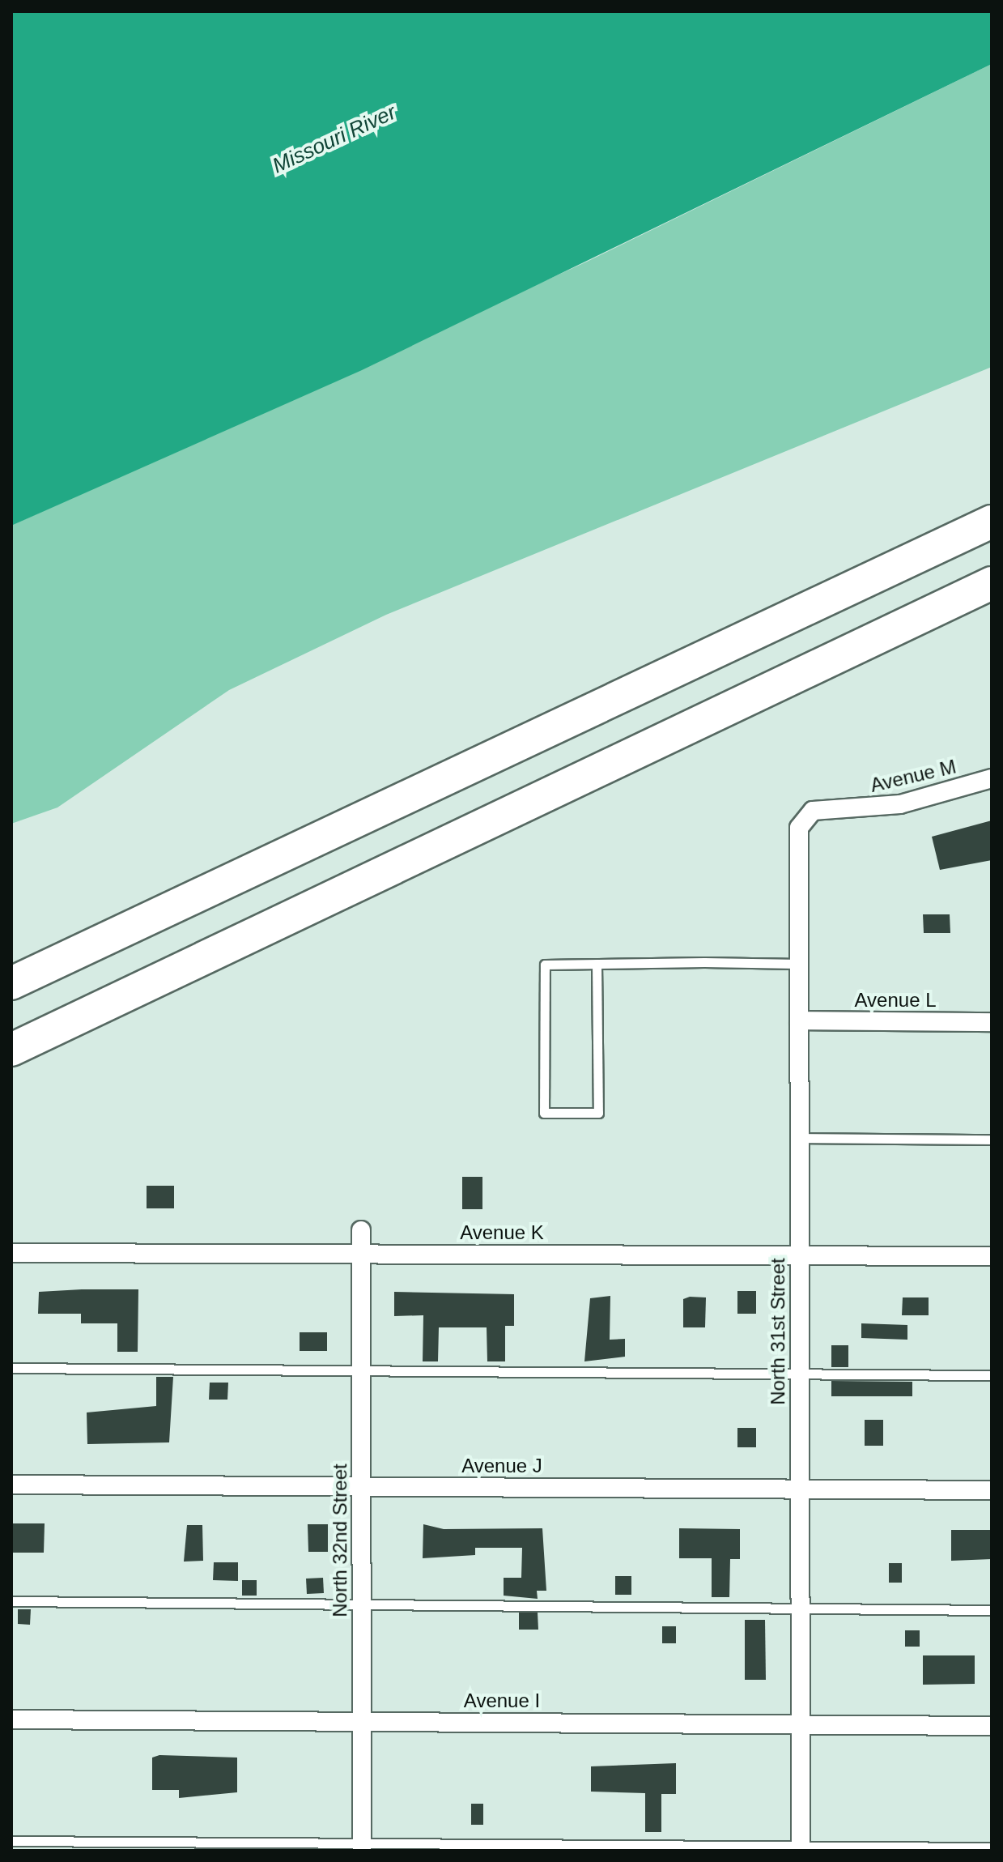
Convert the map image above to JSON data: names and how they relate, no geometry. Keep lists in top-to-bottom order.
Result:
{
  "streets": {
    "street": [
      "Avenue M",
      "Avenue L",
      "Avenue K",
      "North 31st Street",
      "Avenue J",
      "North 32nd Street",
      "Avenue I"
    ]
  },
  "crossings": [
    ["Avenue M", "North 31st Street"],
    ["Avenue L", "North 31st Street"],
    ["Avenue K", "North 31st Street"],
    ["Avenue K", "North 32nd Street"],
    ["North 31st Street", "Avenue J"],
    ["North 31st Street", "Avenue I"],
    ["Avenue J", "North 32nd Street"],
    ["North 32nd Street", "Avenue I"]
  ],
  "water": ["Missouri River"]
}
